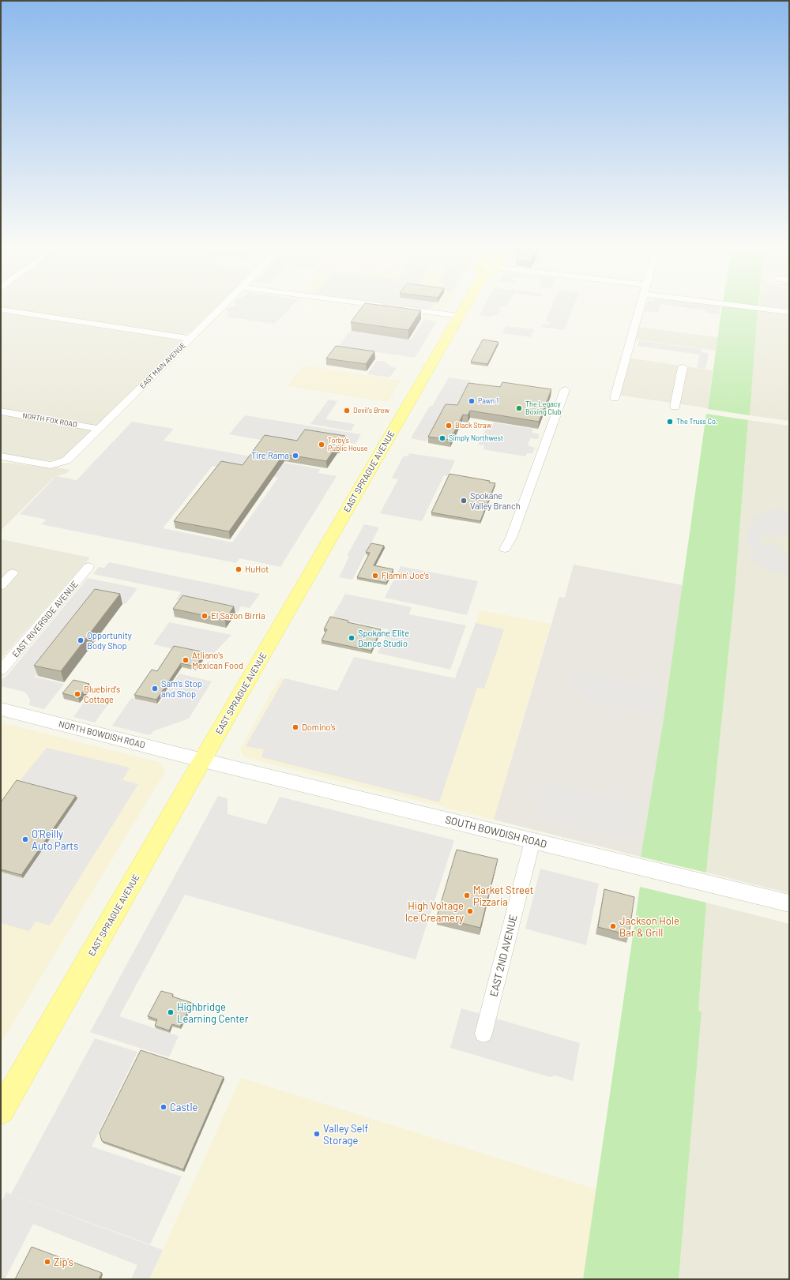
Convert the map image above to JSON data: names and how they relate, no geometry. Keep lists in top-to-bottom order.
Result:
{
  "streets": {
    "main road": ["EAST SPRAGUE AVENUE"],
    "street": [
      "EAST MAIN AVENUE",
      "NORTH FOX ROAD",
      "EAST RIVERSIDE AVENUE",
      "NORTH BOWDISH ROAD",
      "SOUTH BOWDISH ROAD",
      "EAST 2ND AVENUE"
    ]
  },
  "crossings": [
    ["EAST MAIN AVENUE", "NORTH FOX ROAD"],
    ["EAST SPRAGUE AVENUE", "NORTH BOWDISH ROAD"],
    ["EAST SPRAGUE AVENUE", "SOUTH BOWDISH ROAD"],
    ["NORTH BOWDISH ROAD", "SOUTH BOWDISH ROAD"],
    ["SOUTH BOWDISH ROAD", "EAST 2ND AVENUE"]
  ],
  "places": [
    "Pawn 1",
    "The Legacy Boxing Club",
    "Devil's Brew",
    "The Truss Co.",
    "Black Straw",
    "Simply Northwest",
    "Torby's Public House",
    "Tire Rama",
    "Spokane Valley Branch",
    "HuHot",
    "Flamin' Joe's",
    "El Sazon Birria",
    "Spokane Elite Dance Studio",
    "Opportunity Body Shop",
    "Atliano's Mexican Food",
    "Sam's Stop and Shop",
    "Bluebird's Cottage",
    "Domino's",
    "O'Reilly Auto Parts",
    "Market Street Pizzaria",
    "High Voltage Ice Creamery",
    "Jackson Hole Bar & Grill",
    "Highbridge Learning Center",
    "Castle",
    "Valley Self Storage",
    "Zip's"
  ]
}
